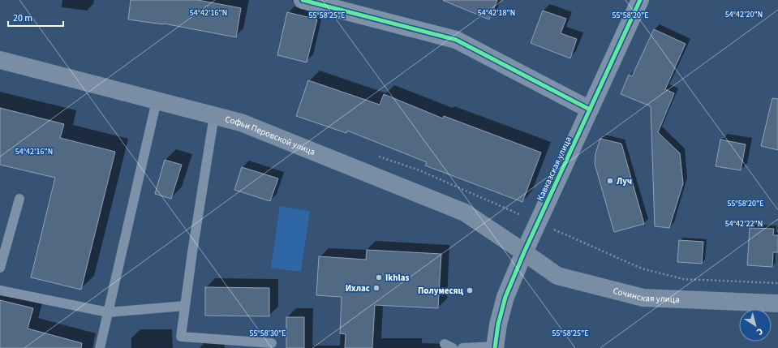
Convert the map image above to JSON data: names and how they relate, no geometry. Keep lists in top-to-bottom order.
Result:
{
  "streets": {
    "main road": ["Софьи Перовской улица", "Сочинская улица"],
    "street": ["Кавказская улица"]
  },
  "crossings": [
    ["Софьи Перовской улица", "Кавказская улица"],
    ["Софьи Перовской улица", "Сочинская улица"],
    ["Кавказская улица", "Сочинская улица"]
  ],
  "places": [
    "Луч",
    "Ikhlas",
    "Ихлас",
    "Полумесяц"
  ],
  "scale_bar": "20 m",
  "north": "bottom right",
  "coordinates": [
    "54°42'16\"N",
    "54°42'18\"N",
    "54°42'20\"N",
    "55°58'25\"E",
    "55°58'20\"E",
    "54°42'22\"N",
    "55°58'30\"E"
  ]
}
